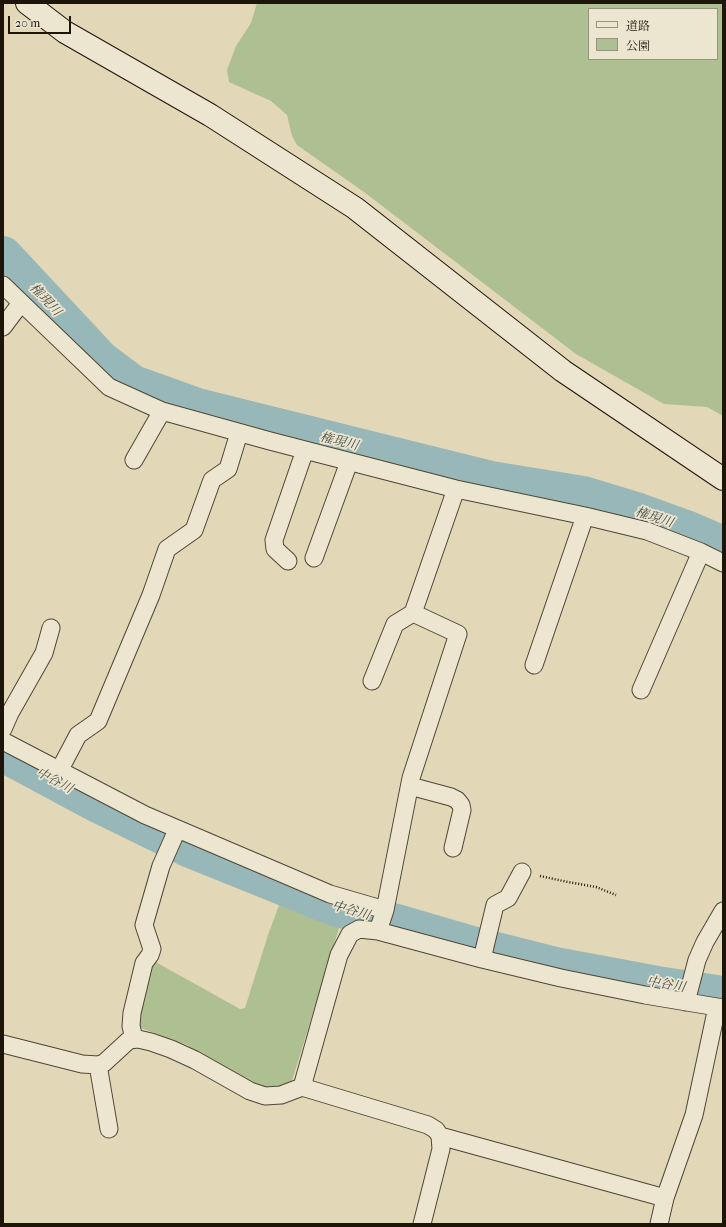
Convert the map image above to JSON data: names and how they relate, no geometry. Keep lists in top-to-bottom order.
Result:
{
  "water": ["権現川", "中谷川"],
  "legend": ["道路", "公園"],
  "scale_bar": "20 m"
}
